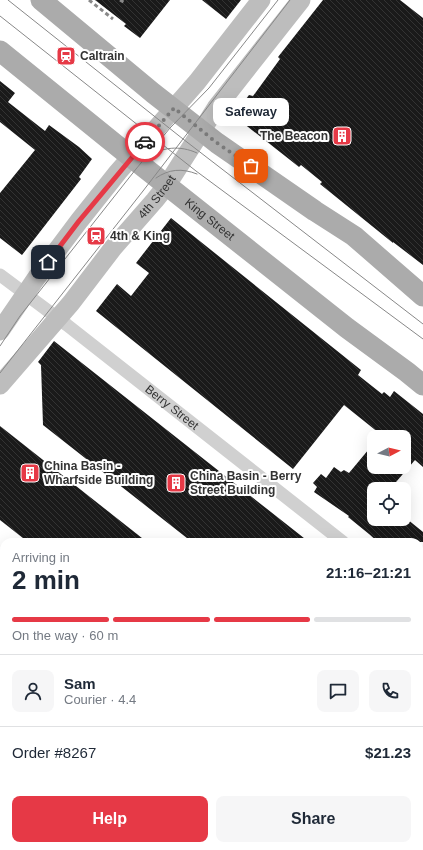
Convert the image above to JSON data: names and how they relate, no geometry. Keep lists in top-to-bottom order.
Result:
{
  "streets": {
    "main road": ["4th Street", "King Street"],
    "street": ["Berry Street"]
  },
  "crossings": [
    ["4th Street", "King Street"],
    ["4th Street", "Berry Street"]
  ],
  "places": {
    "station": ["Caltrain", "4th & King"],
    "building": ["The Beacon", "China Basin - Wharfside Building", "China Basin - Berry Street Building"],
    "other": ["Safeway"]
  },
  "north": "right",
  "page": {
    "bubble": "Safeway",
    "heading": ["2 min", "Arriving in", "21:16–21:21"],
    "panel": [
      "Sam",
      "Courier · 4.4",
      "Order #8267",
      "$21.23"
    ],
    "bar": "On the way · 60 m",
    "buttons": ["Help", "Share"]
  }
}
